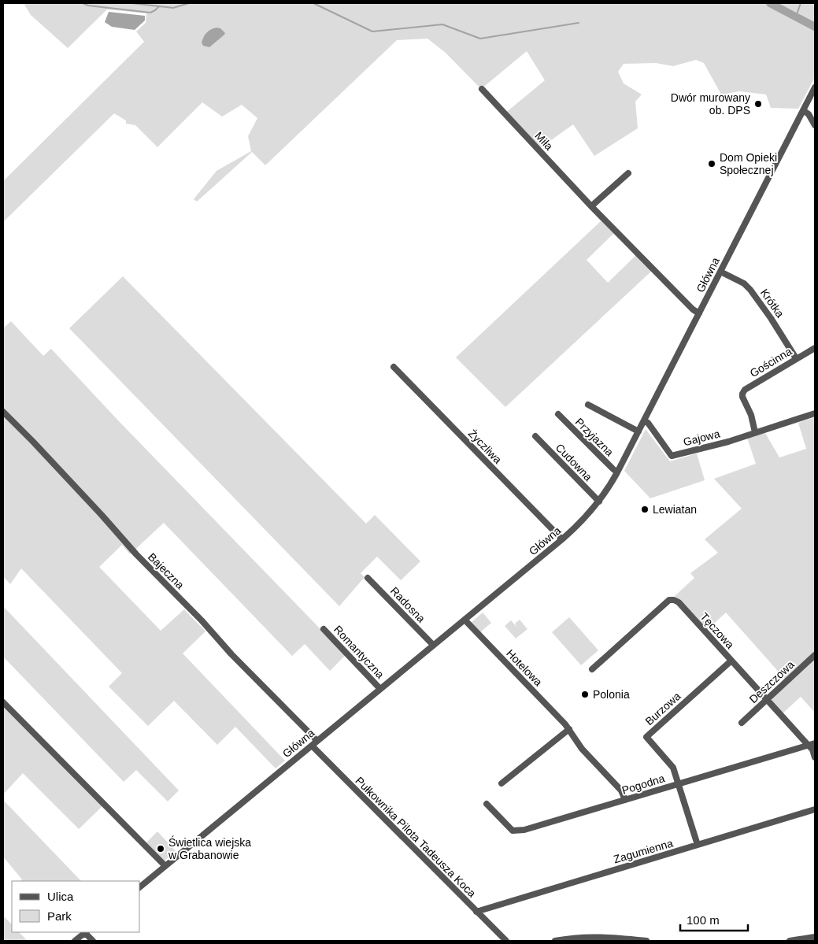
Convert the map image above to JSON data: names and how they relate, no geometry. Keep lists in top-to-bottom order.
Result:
{
  "streets": {
    "street": [
      "Miła",
      "Główna",
      "Krótka",
      "Gościnna",
      "Przyjazna",
      "Gajowa",
      "Życzliwa",
      "Cudowna",
      "Bajeczna",
      "Radosna",
      "Tęczowa",
      "Romantyczna",
      "Hotelowa",
      "Deszczowa",
      "Burzowa",
      "Pogodna",
      "Pułkownika Pilota Tadeusza Koca",
      "Zagumienna"
    ]
  },
  "crossings": [
    ["Miła", "Główna"],
    ["Główna", "Krótka"],
    ["Główna", "Przyjazna"],
    ["Główna", "Gajowa"],
    ["Główna", "Życzliwa"],
    ["Główna", "Cudowna"],
    ["Główna", "Bajeczna"],
    ["Główna", "Radosna"],
    ["Główna", "Romantyczna"],
    ["Główna", "Hotelowa"],
    ["Główna", "Pułkownika Pilota Tadeusza Koca"],
    ["Krótka", "Gościnna"],
    ["Gościnna", "Gajowa"],
    ["Tęczowa", "Deszczowa"],
    ["Tęczowa", "Burzowa"],
    ["Tęczowa", "Pogodna"],
    ["Hotelowa", "Pogodna"],
    ["Burzowa", "Pogodna"],
    ["Burzowa", "Zagumienna"],
    ["Pułkownika Pilota Tadeusza Koca", "Zagumienna"]
  ],
  "places": [
    "Dwór murowany ob. DPS",
    "Dom Opieki Społecznej",
    "Lewiatan",
    "Polonia",
    "Świetlica wiejska w Grabanowie"
  ],
  "legend": ["Ulica", "Park"],
  "scale_bar": "100 m"
}
